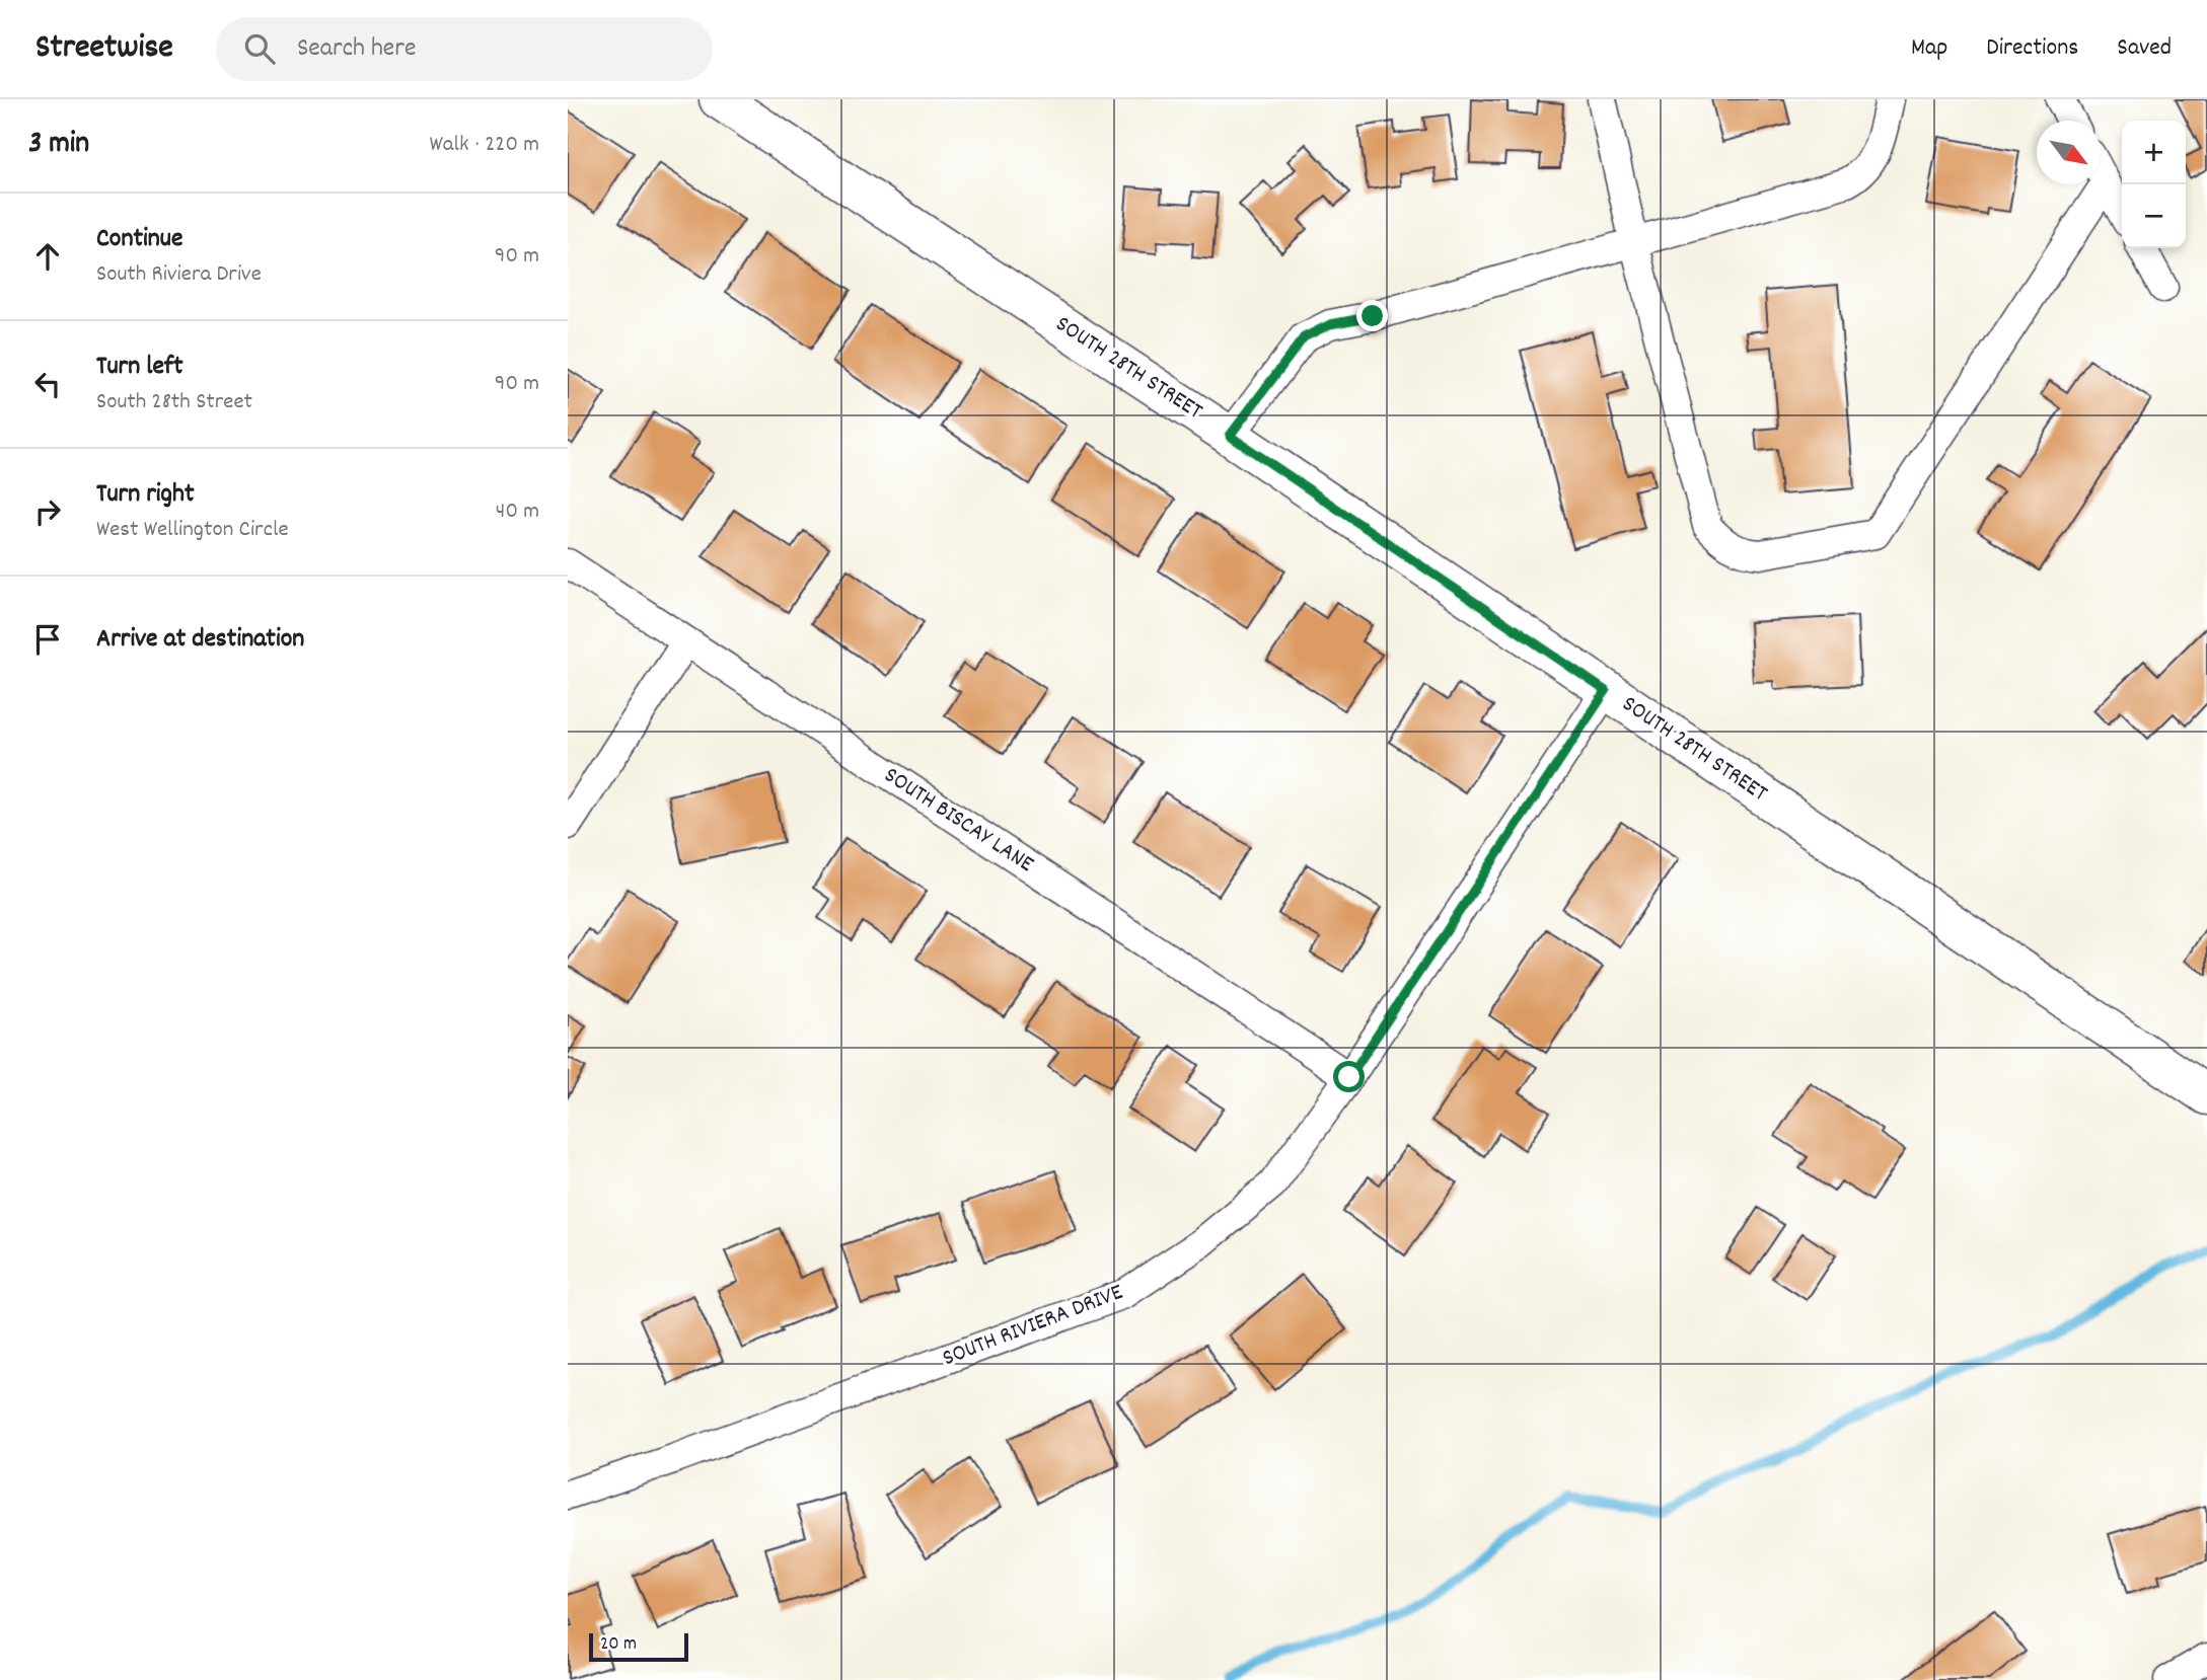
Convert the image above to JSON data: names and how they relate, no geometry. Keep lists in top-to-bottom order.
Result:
{
  "streets": {
    "street": ["SOUTH 28TH STREET", "SOUTH BISCAY LANE", "SOUTH RIVIERA DRIVE"]
  },
  "crossings": [
    ["SOUTH 28TH STREET", "SOUTH RIVIERA DRIVE"],
    ["SOUTH BISCAY LANE", "SOUTH RIVIERA DRIVE"]
  ],
  "scale_bar": "20 m",
  "north": "bottom right",
  "page": {
    "header": "Streetwise",
    "search": "Search here",
    "nav": ["Map", "Directions", "Saved"],
    "heading": ["3 min", "Walk · 220 m"],
    "map_buttons": ["+", "−"],
    "list": [
      ["Continue", "South Riviera Drive", "90 m"],
      ["Turn left", "South 28th Street", "90 m"],
      ["Turn right", "West Wellington Circle", "40 m"],
      "Arrive at destination"
    ],
    "scale": "20 m"
  }
}
